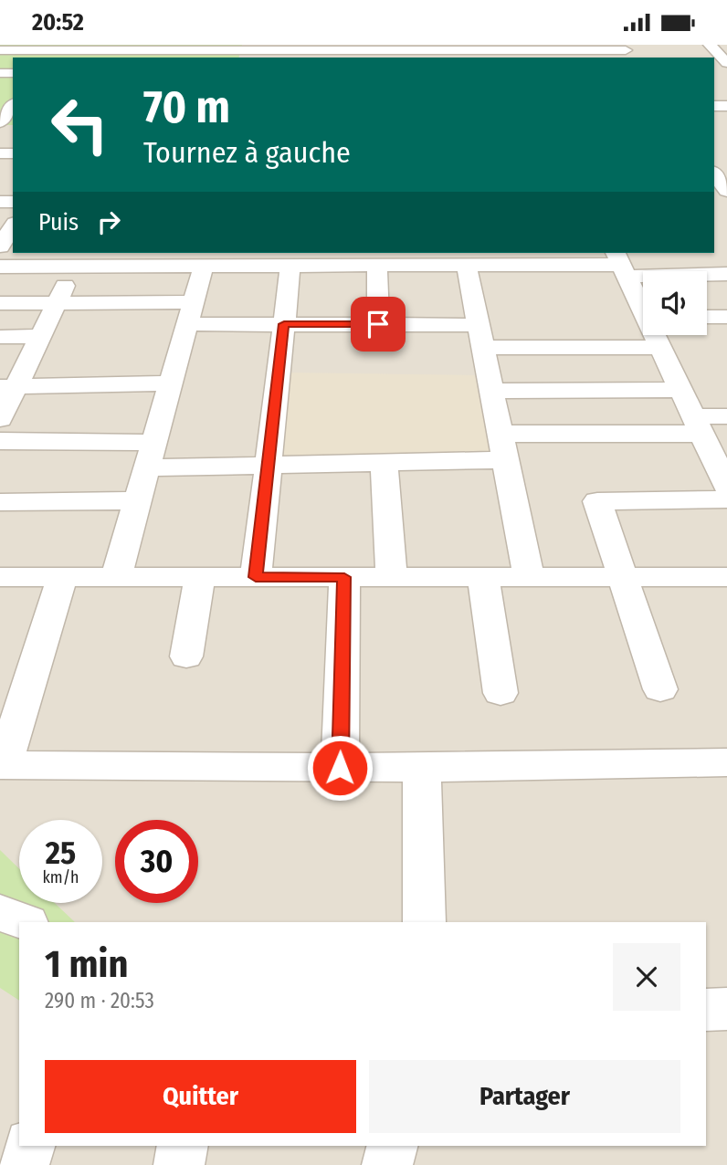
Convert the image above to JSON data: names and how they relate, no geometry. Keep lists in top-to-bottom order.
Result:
{
  "page": {
    "status": "20:52",
    "turn": ["70 m", "Tournez à gauche"],
    "then": "Puis",
    "speed": "25 km/h",
    "limit": "30",
    "heading": ["1 min", "290 m · 20:53"],
    "buttons": ["Quitter", "Partager"]
  }
}
